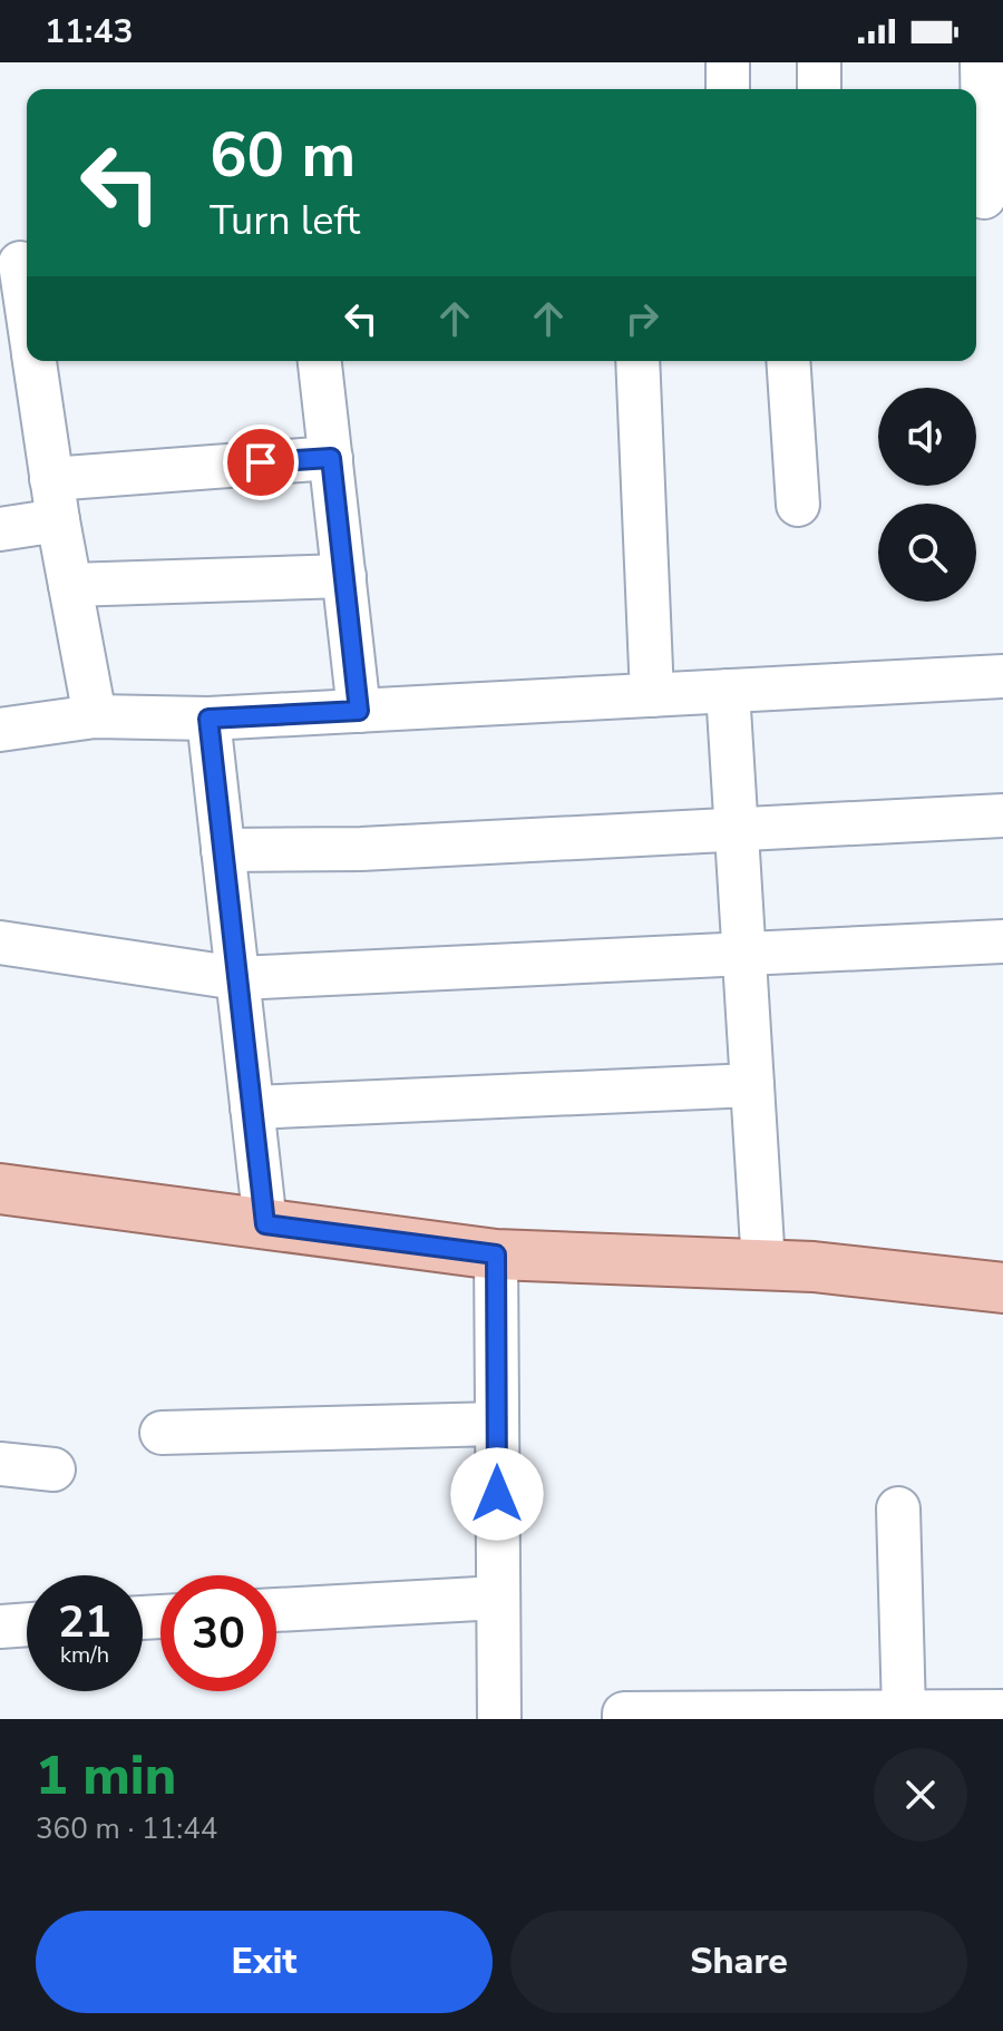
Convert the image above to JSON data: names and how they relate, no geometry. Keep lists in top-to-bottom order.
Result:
{
  "page": {
    "status": "11:43",
    "turn": ["60 m", "Turn left"],
    "speed": "21 km/h",
    "limit": "30",
    "heading": ["1 min", "360 m · 11:44"],
    "buttons": ["Exit", "Share"]
  }
}
